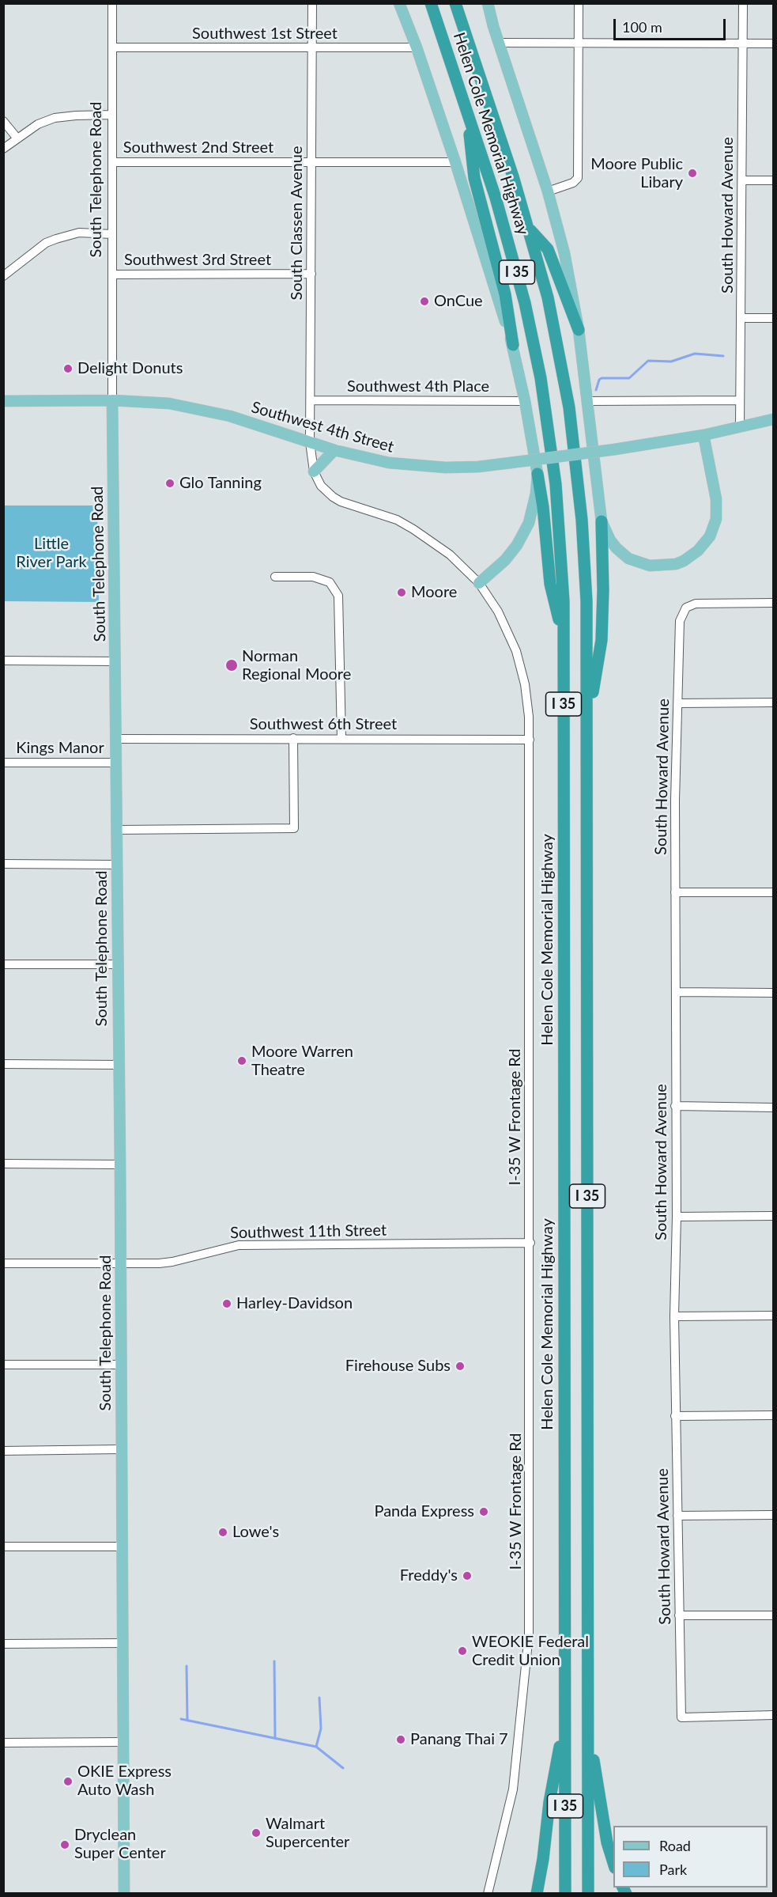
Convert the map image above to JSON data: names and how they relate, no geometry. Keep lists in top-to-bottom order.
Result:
{
  "streets": {
    "highway": ["Helen Cole Memorial Highway", "I 35"],
    "main road": ["South Telephone Road", "Southwest 4th Street"],
    "street": [
      "Southwest 1st Street",
      "Southwest 2nd Street",
      "South Howard Avenue",
      "South Classen Avenue",
      "Southwest 3rd Street",
      "Southwest 4th Place",
      "Southwest 6th Street",
      "Kings Manor",
      "I-35 W Frontage Rd",
      "Southwest 11th Street"
    ]
  },
  "crossings": [
    ["Southwest 1st Street", "South Telephone Road"],
    ["Southwest 1st Street", "South Classen Avenue"],
    ["Southwest 2nd Street", "South Telephone Road"],
    ["Southwest 2nd Street", "South Classen Avenue"],
    ["South Telephone Road", "Southwest 3rd Street"],
    ["South Telephone Road", "Southwest 4th Street"],
    ["South Telephone Road", "Southwest 6th Street"],
    ["South Telephone Road", "Kings Manor"],
    ["South Telephone Road", "Southwest 11th Street"],
    ["South Howard Avenue", "Southwest 4th Street"],
    ["South Classen Avenue", "Southwest 3rd Street"],
    ["South Classen Avenue", "Southwest 4th Place"],
    ["South Classen Avenue", "Southwest 4th Street"],
    ["South Classen Avenue", "I-35 W Frontage Rd"],
    ["Southwest 4th Street", "I-35 W Frontage Rd"],
    ["Southwest 6th Street", "I-35 W Frontage Rd"],
    ["I-35 W Frontage Rd", "Southwest 11th Street"]
  ],
  "parks": ["Little River Park"],
  "places": [
    "Moore Public Libary",
    "OnCue",
    "Delight Donuts",
    "Glo Tanning",
    "Moore",
    "Norman Regional Moore",
    "Moore Warren Theatre",
    "Harley-Davidson",
    "Firehouse Subs",
    "Panda Express",
    "Lowe's",
    "Freddy's",
    "WEOKIE Federal Credit Union",
    "Panang Thai 7",
    "OKIE Express Auto Wash",
    "Walmart Supercenter",
    "Dryclean Super Center"
  ],
  "legend": ["Road", "Park"],
  "scale_bar": "100 m"
}
